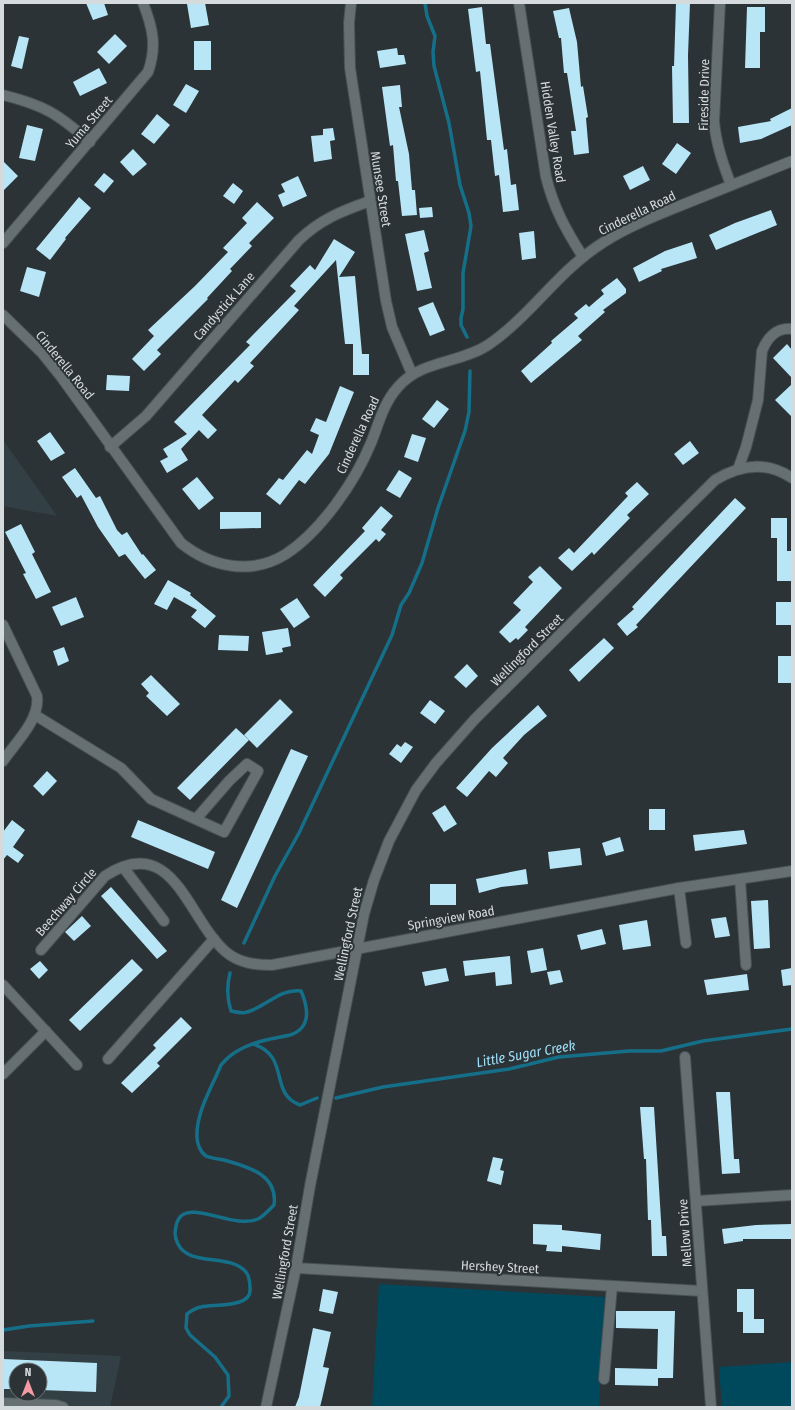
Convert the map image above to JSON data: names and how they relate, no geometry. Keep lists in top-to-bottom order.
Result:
{
  "streets": {
    "street": [
      "Fireside Drive",
      "Yuma Street",
      "Hidden Valley Road",
      "Munsee Street",
      "Cinderella Road",
      "Candystick Lane",
      "Wellingford Street",
      "Beechway Circle",
      "Springview Road",
      "Mellow Drive",
      "Hershey Street"
    ]
  },
  "crossings": [
    ["Fireside Drive", "Cinderella Road"],
    ["Hidden Valley Road", "Cinderella Road"],
    ["Munsee Street", "Cinderella Road"],
    ["Munsee Street", "Candystick Lane"],
    ["Cinderella Road", "Candystick Lane"],
    ["Wellingford Street", "Springview Road"],
    ["Wellingford Street", "Hershey Street"],
    ["Beechway Circle", "Springview Road"],
    ["Mellow Drive", "Hershey Street"]
  ],
  "water": ["Little Sugar Creek"],
  "north": "top"
}
